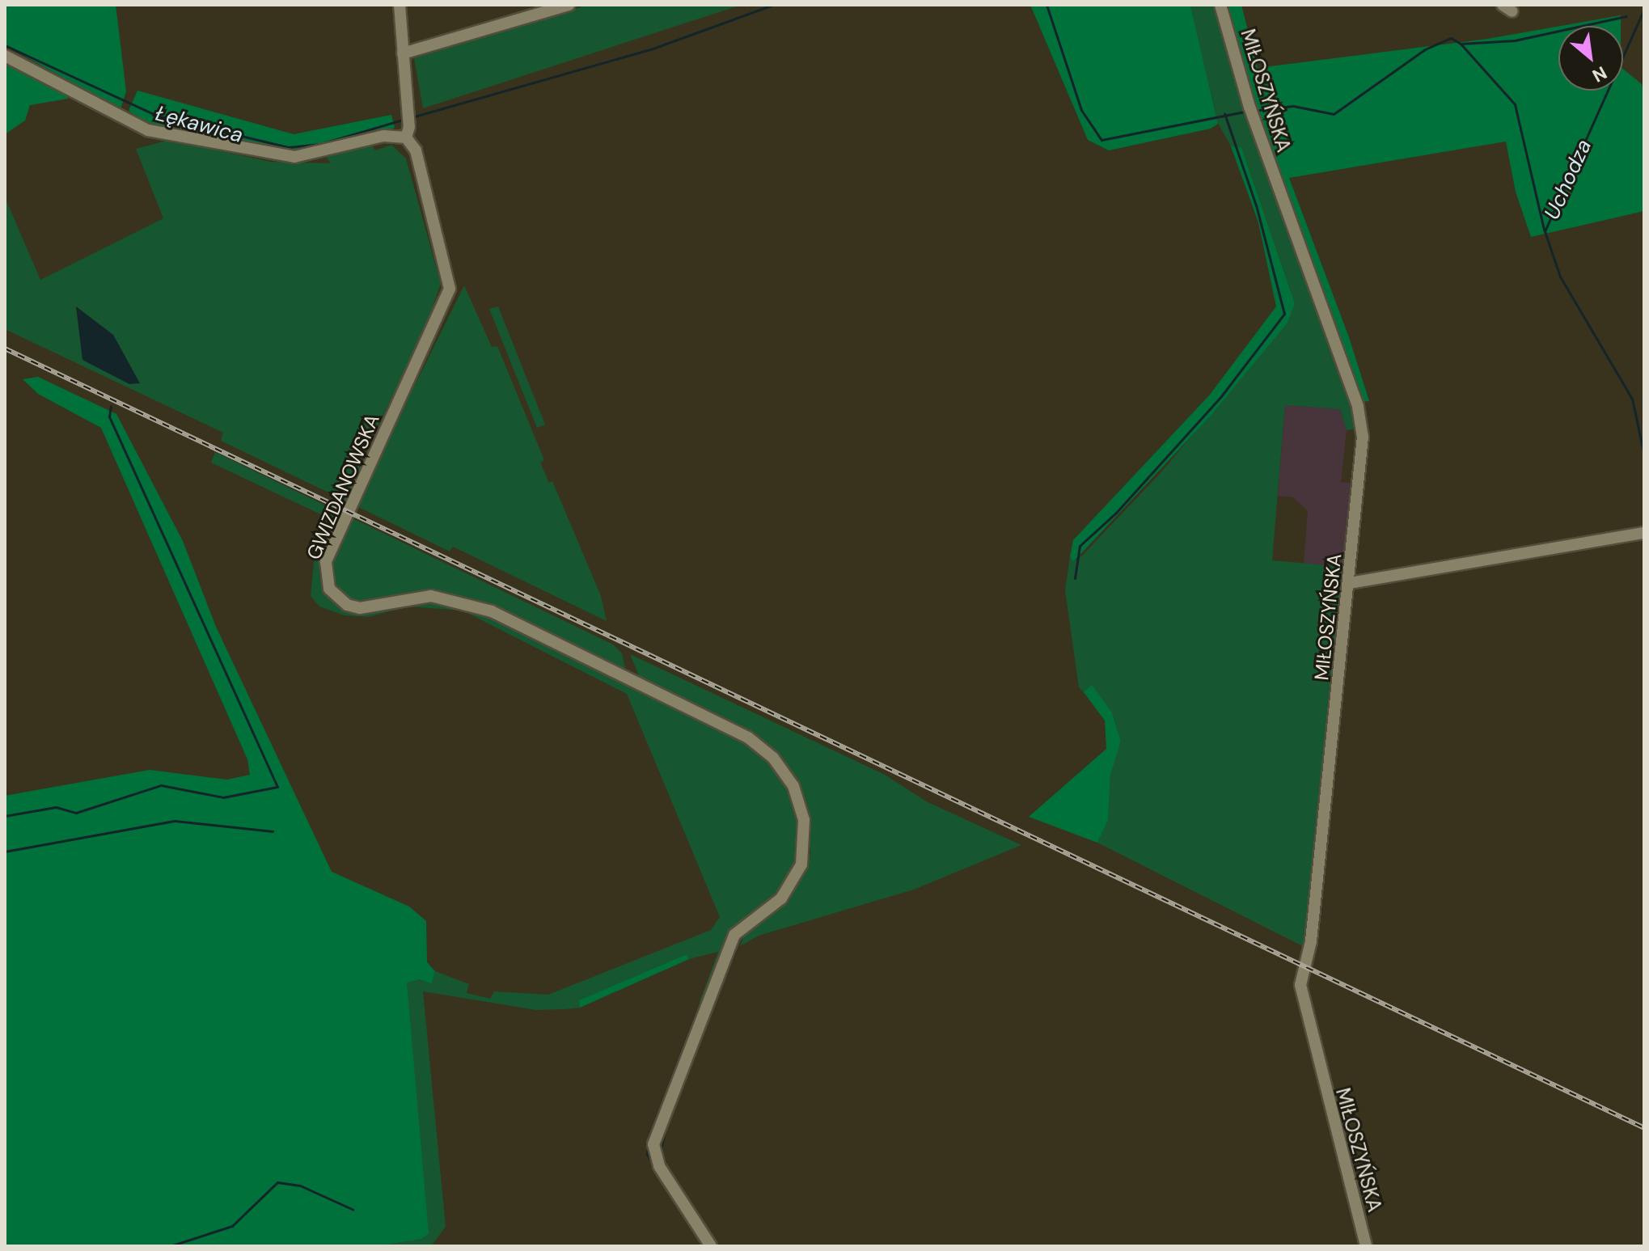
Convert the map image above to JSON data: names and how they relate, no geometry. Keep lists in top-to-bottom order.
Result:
{
  "streets": {
    "street": ["MIŁOSZYŃSKA", "GWIZDANOWSKA"]
  },
  "water": ["Łękawica", "Uchodza"],
  "north": "bottom right"
}
